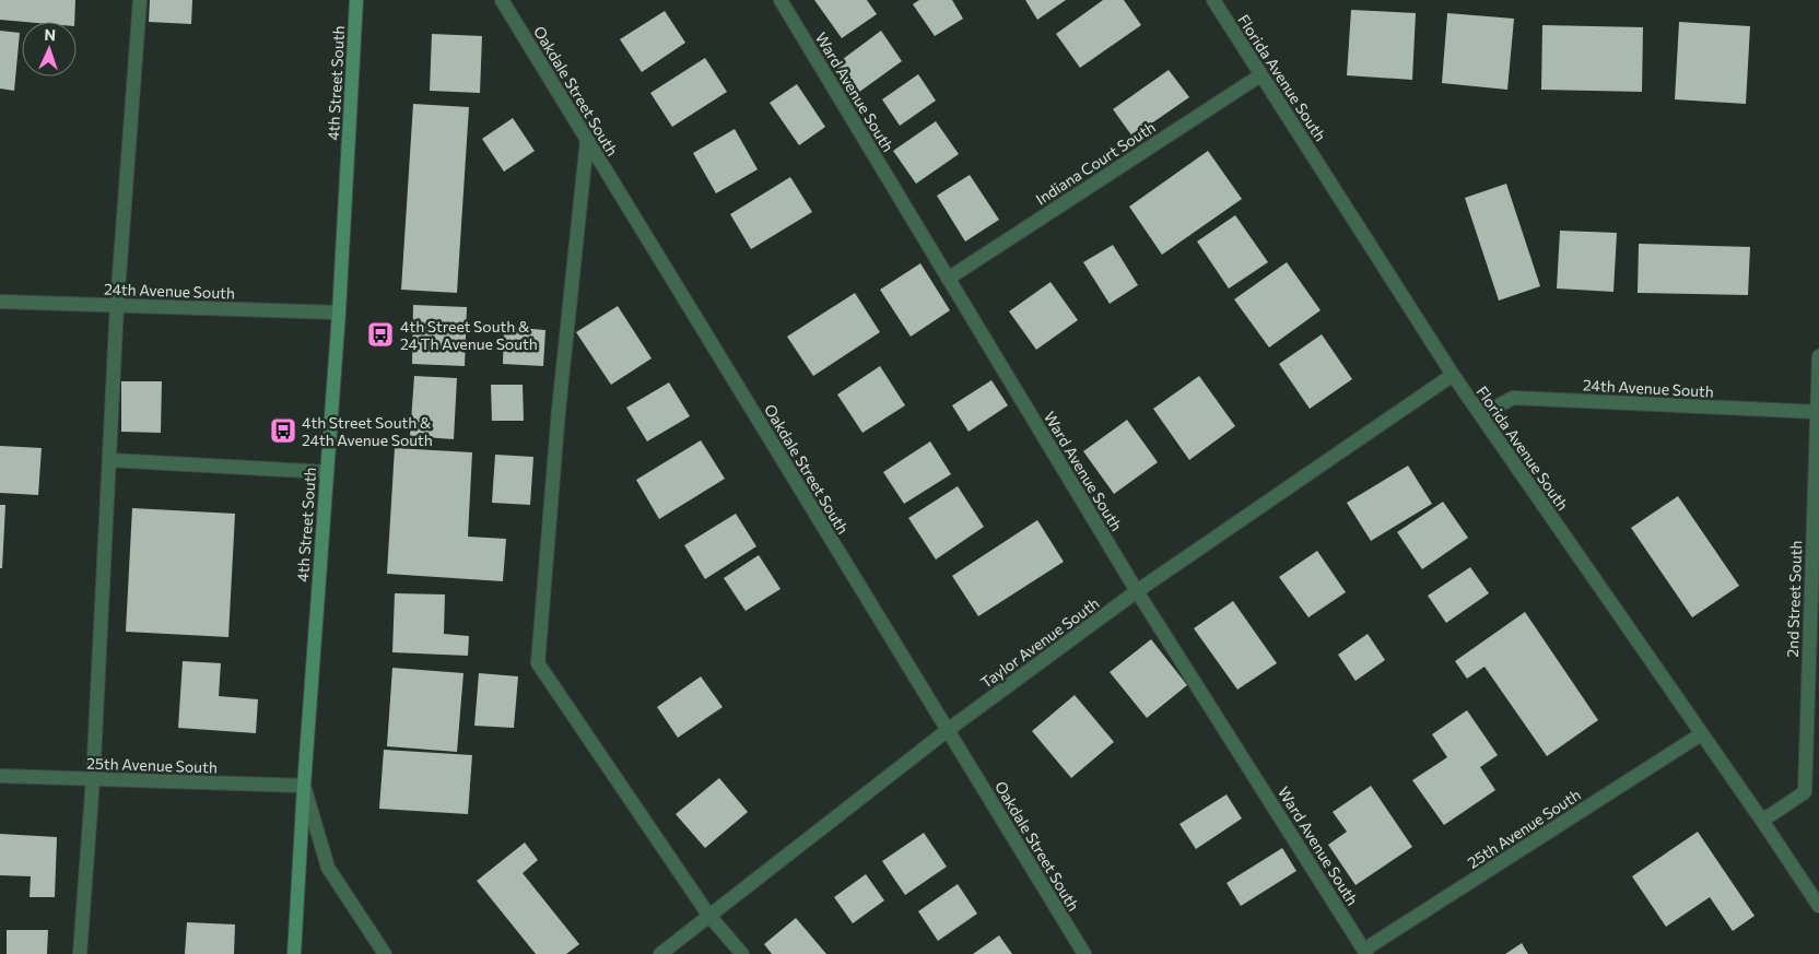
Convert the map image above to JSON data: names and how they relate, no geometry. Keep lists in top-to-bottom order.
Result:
{
  "streets": {
    "street": [
      "Florida Avenue South",
      "4th Street South",
      "Oakdale Street South",
      "Ward Avenue South",
      "Indiana Court South",
      "24th Avenue South",
      "2nd Street South",
      "Taylor Avenue South",
      "25th Avenue South"
    ]
  },
  "crossings": [
    ["Florida Avenue South", "Indiana Court South"],
    ["Florida Avenue South", "24th Avenue South"],
    ["Florida Avenue South", "2nd Street South"],
    ["Florida Avenue South", "Taylor Avenue South"],
    ["Florida Avenue South", "25th Avenue South"],
    ["4th Street South", "24th Avenue South"],
    ["4th Street South", "25th Avenue South"],
    ["Oakdale Street South", "Taylor Avenue South"],
    ["Ward Avenue South", "Indiana Court South"],
    ["Ward Avenue South", "Taylor Avenue South"],
    ["Ward Avenue South", "25th Avenue South"],
    ["24th Avenue South", "2nd Street South"]
  ],
  "places": {
    "bus stop": ["4th Street South & 24 Th Avenue South", "4th Street South & 24th Avenue South"]
  },
  "north": "top"
}
